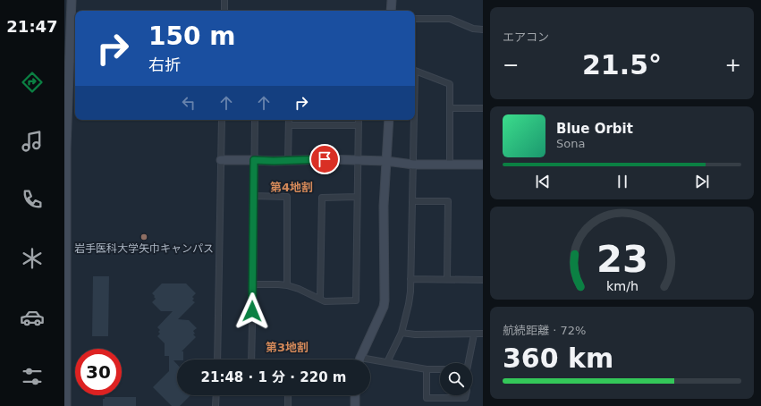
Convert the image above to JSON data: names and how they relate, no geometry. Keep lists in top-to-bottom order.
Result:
{
  "districts": ["第4地割", "第3地割"],
  "places": ["岩手医科大学矢巾キャンパス"],
  "page": {
    "tabs": "21:47",
    "tile": [
      "エアコン",
      ["航続距離 · 72%", "360 km"]
    ],
    "turn": ["150 m", "右折"],
    "heat": ["−", "21.5°", "+"],
    "song": ["Blue Orbit", "Sona"],
    "limit": "30",
    "trip": "21:48 · 1 分 · 220 m",
    "gauge": ["23", "km/h"]
  }
}
